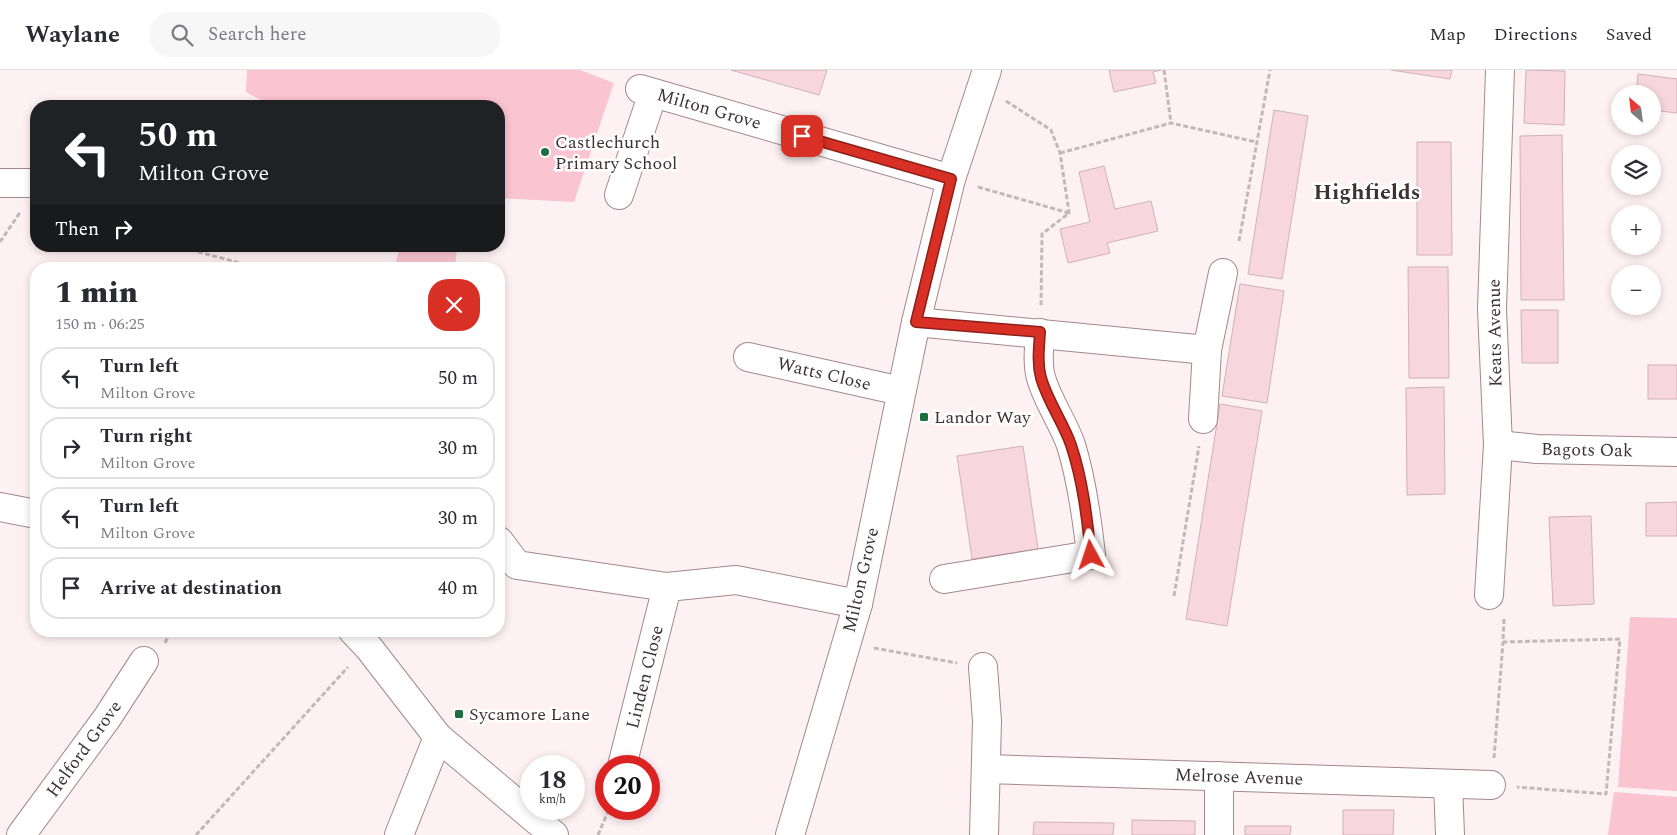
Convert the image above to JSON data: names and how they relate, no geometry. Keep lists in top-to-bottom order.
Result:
{
  "streets": {
    "street": [
      "Milton Grove",
      "Keats Avenue",
      "Watts Close",
      "Bagots Oak",
      "Linden Close",
      "Helford Grove",
      "Melrose Avenue"
    ]
  },
  "crossings": [
    ["Milton Grove", "Watts Close"],
    ["Keats Avenue", "Bagots Oak"]
  ],
  "districts": ["Highfields"],
  "places": {
    "other": ["Castlechurch Primary School"],
    "transit": ["Landor Way", "Sycamore Lane"]
  },
  "north": "top left",
  "page": {
    "header": "Waylane",
    "search": "Search here",
    "nav": ["Map", "Directions", "Saved"],
    "map_buttons": ["+", "−"],
    "turn": ["50 m", "Milton Grove"],
    "then": "Then",
    "heading": ["1 min", "150 m · 06:25"],
    "list": [
      {
        "name": "Turn left",
        "note": "Milton Grove",
        "value": "50 m"
      },
      {
        "name": "Turn right",
        "note": "Milton Grove",
        "value": "30 m"
      },
      {
        "name": "Turn left",
        "note": "Milton Grove",
        "value": "30 m"
      },
      {
        "name": "Arrive at destination",
        "value": "40 m"
      }
    ],
    "speed": "18 km/h",
    "limit": "20"
  }
}
